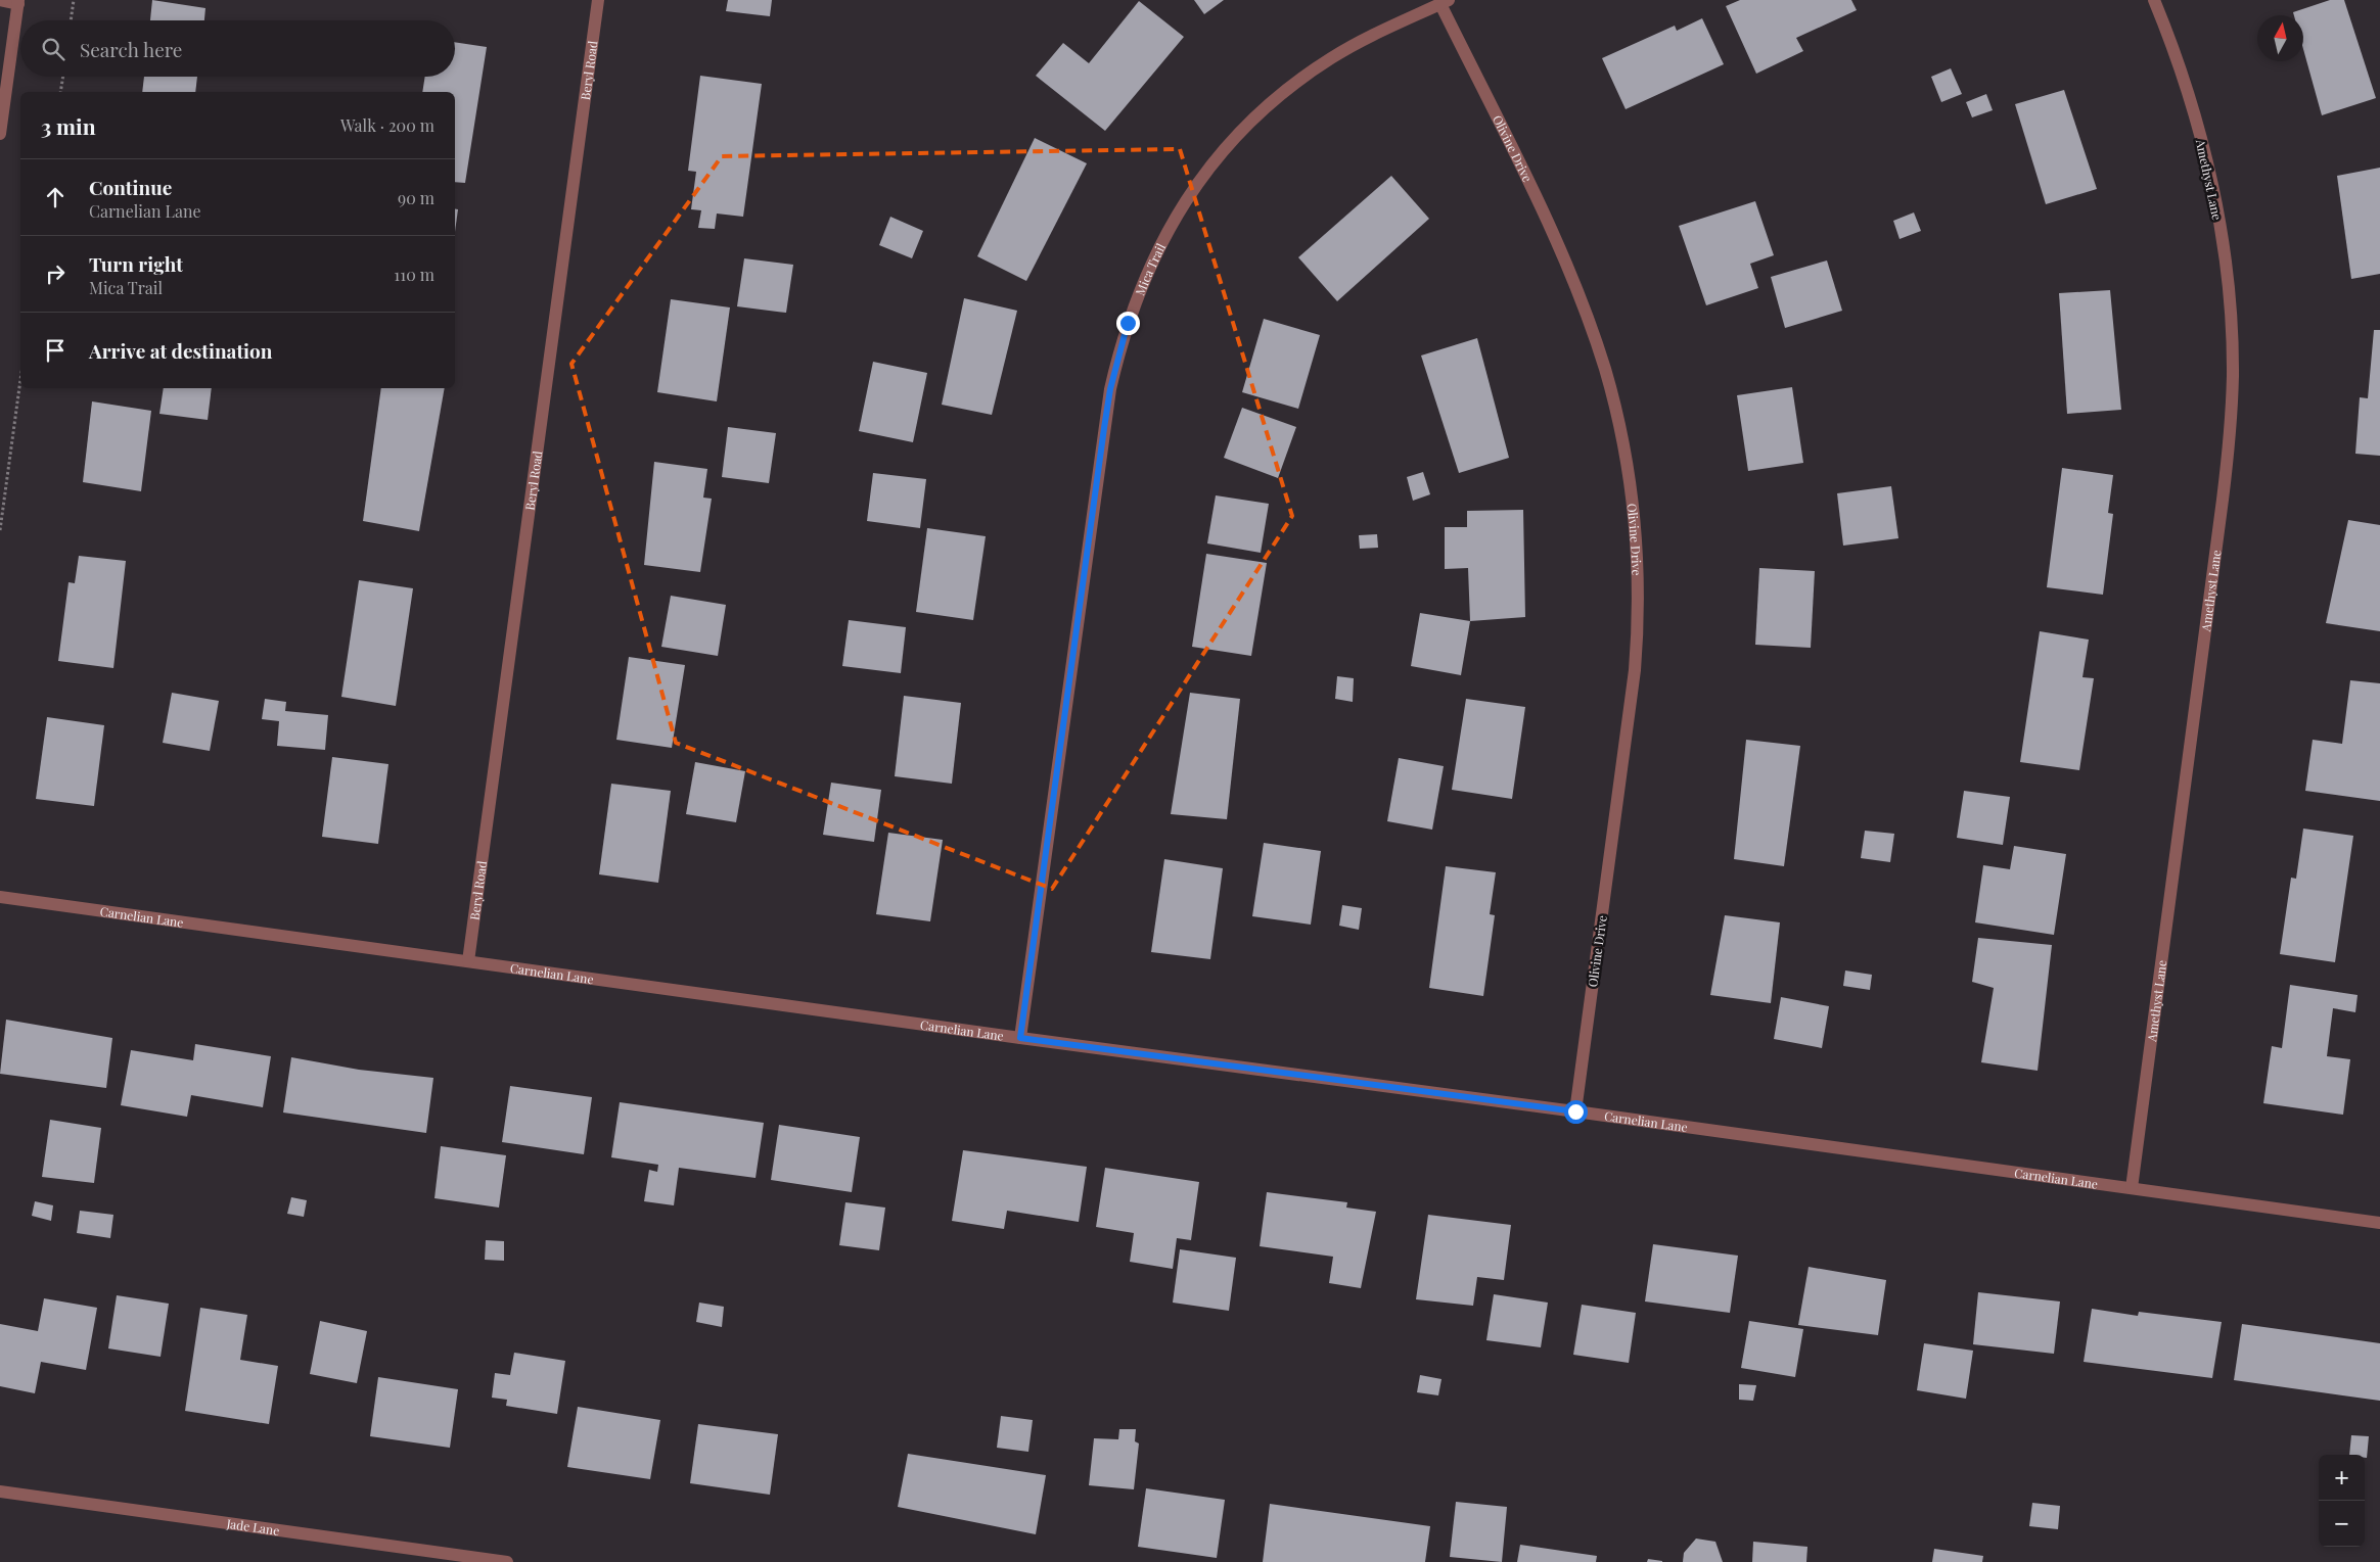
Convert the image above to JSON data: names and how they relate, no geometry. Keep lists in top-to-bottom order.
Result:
{
  "streets": {
    "street": [
      "Beryl Road",
      "Olivine Drive",
      "Amethyst Lane",
      "Mica Trail",
      "Carnelian Lane",
      "Jade Lane"
    ]
  },
  "crossings": [
    ["Beryl Road", "Carnelian Lane"],
    ["Olivine Drive", "Mica Trail"],
    ["Olivine Drive", "Carnelian Lane"],
    ["Amethyst Lane", "Carnelian Lane"],
    ["Mica Trail", "Carnelian Lane"]
  ],
  "north": "top",
  "page": {
    "search": "Search here",
    "heading": ["3 min", "Walk · 200 m"],
    "list": [
      ["Continue", "Carnelian Lane", "90 m"],
      ["Turn right", "Mica Trail", "110 m"],
      "Arrive at destination"
    ],
    "map_buttons": ["+", "−"]
  }
}
